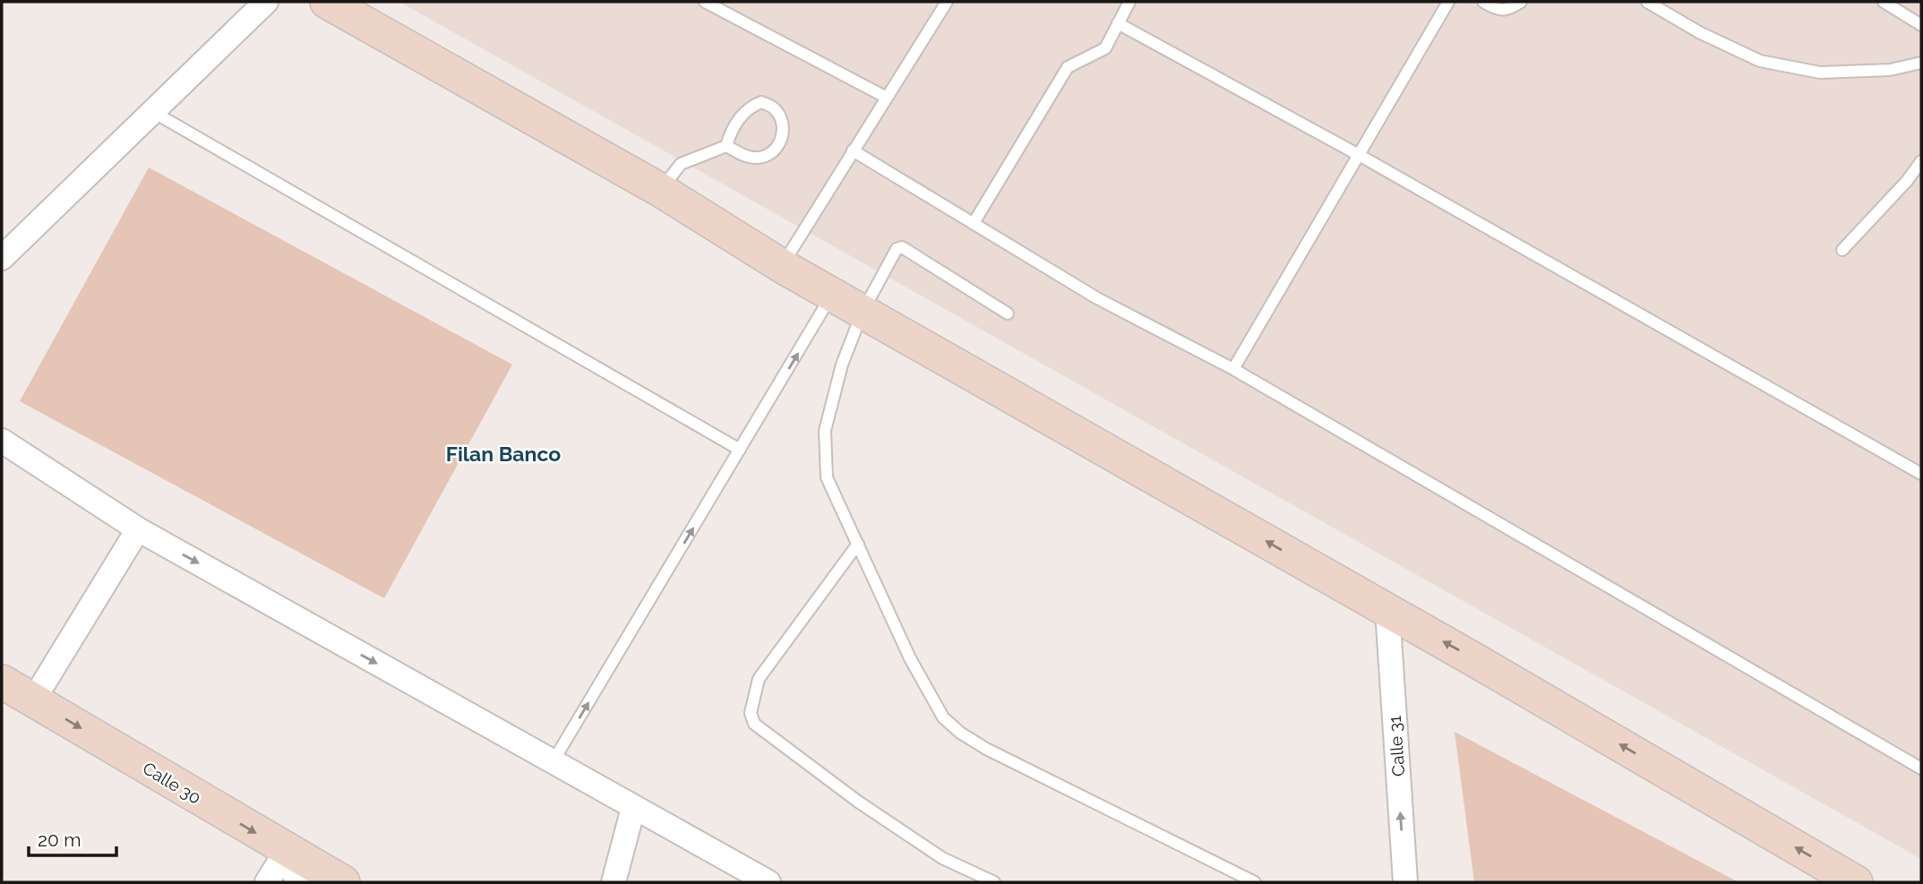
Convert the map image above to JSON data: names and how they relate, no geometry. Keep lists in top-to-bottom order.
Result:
{
  "streets": {
    "main road": ["Calle 30"],
    "street": ["Calle 31"]
  },
  "one_way": ["Calle 31", "Calle 30"],
  "districts": ["Filan Banco"],
  "scale_bar": "20 m"
}
